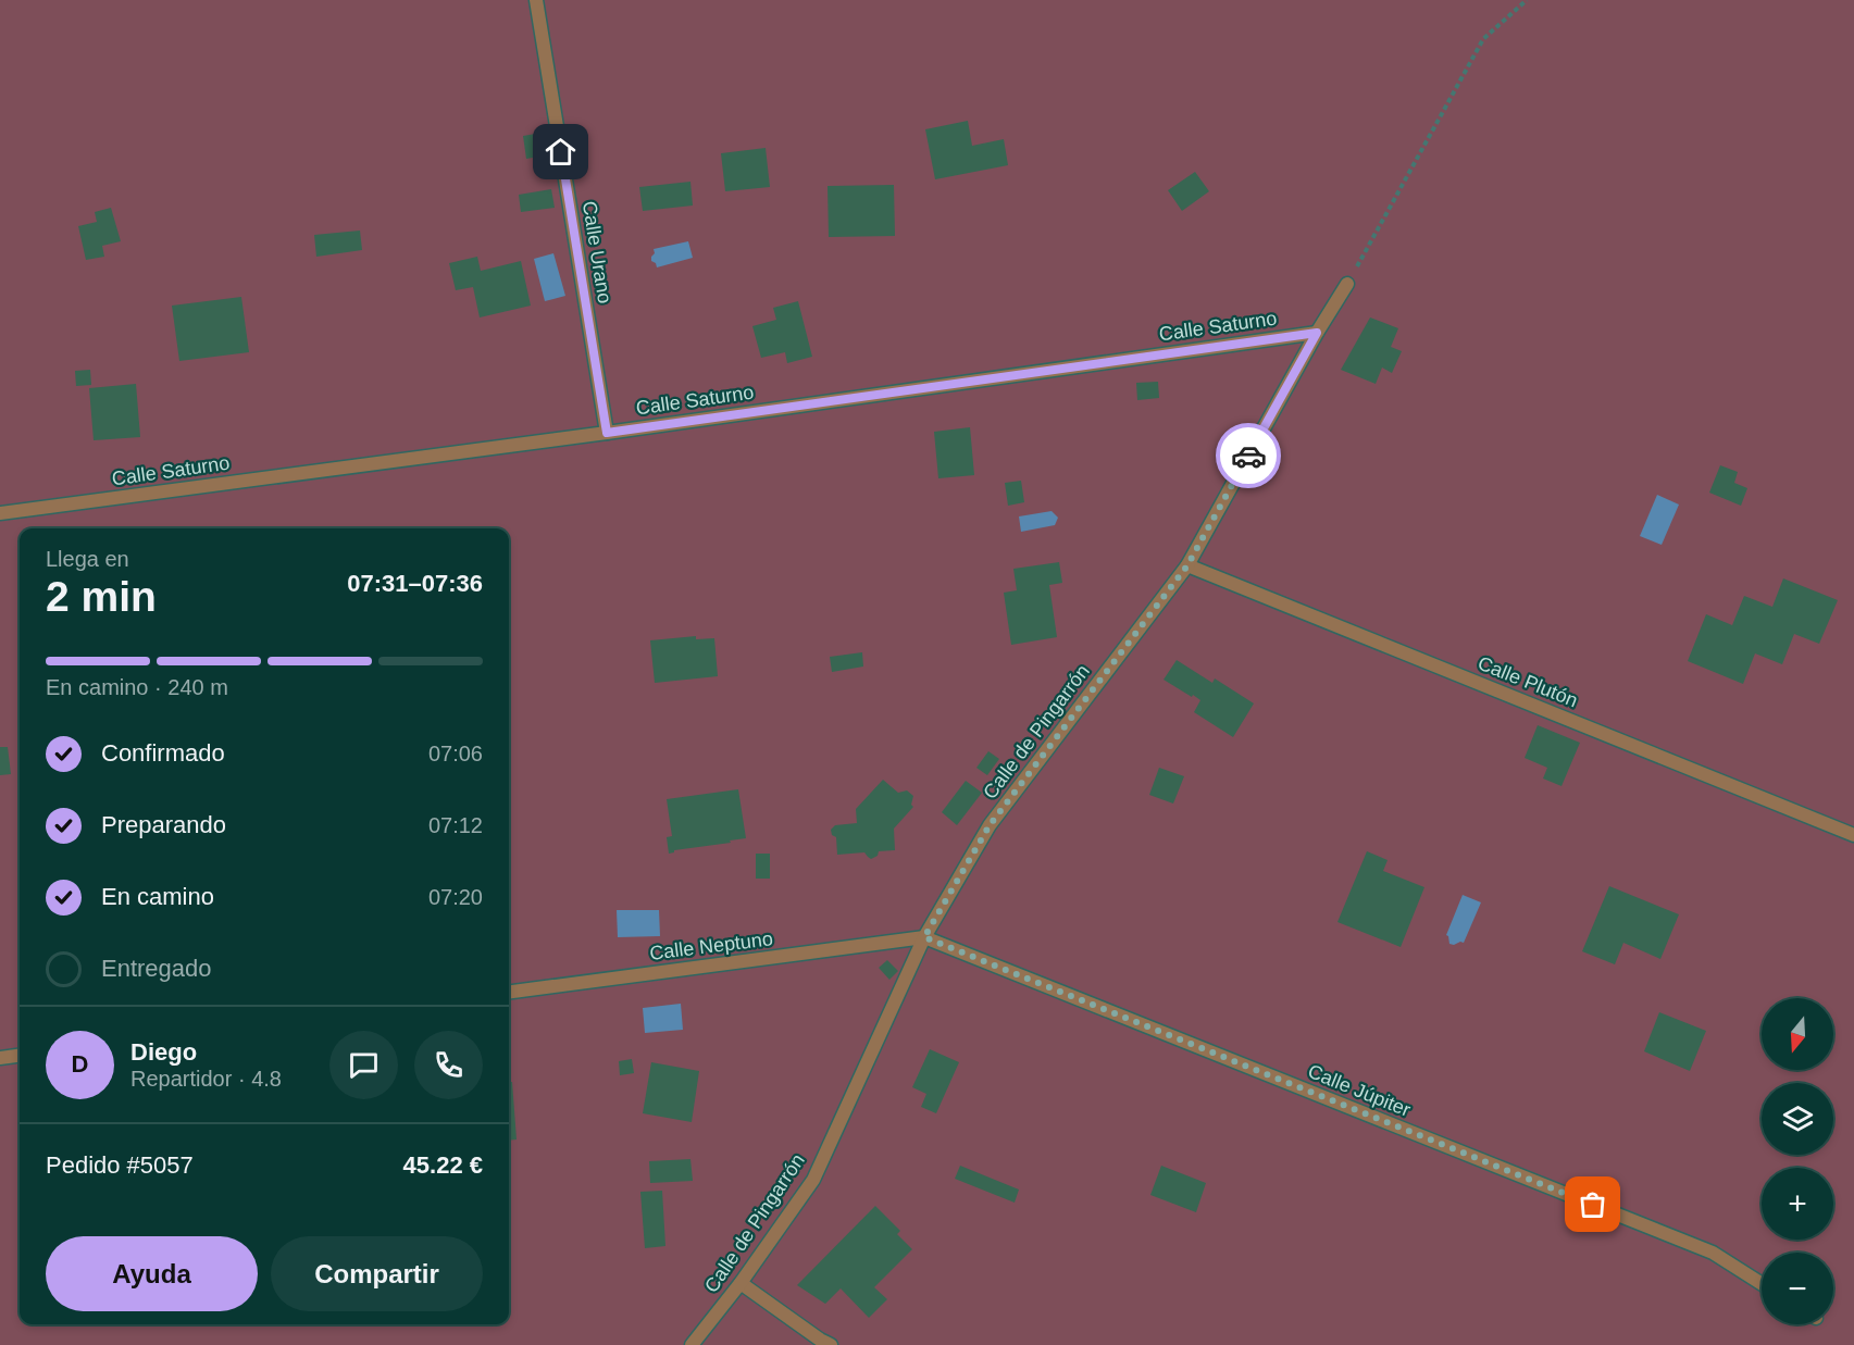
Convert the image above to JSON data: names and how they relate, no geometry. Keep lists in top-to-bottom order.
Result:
{
  "streets": {
    "street": [
      "Calle Urano",
      "Calle Saturno",
      "Calle Plutón",
      "Calle de Pingarrón",
      "Calle Neptuno",
      "Calle Júpiter"
    ]
  },
  "crossings": [
    ["Calle Urano", "Calle Saturno"],
    ["Calle Saturno", "Calle de Pingarrón"],
    ["Calle Plutón", "Calle de Pingarrón"],
    ["Calle de Pingarrón", "Calle Neptuno"],
    ["Calle de Pingarrón", "Calle Júpiter"],
    ["Calle Neptuno", "Calle Júpiter"]
  ],
  "north": "bottom",
  "page": {
    "heading": ["2 min", "Llega en", "07:31–07:36"],
    "panel": [
      "Diego",
      "Repartidor · 4.8",
      "Pedido #5057",
      "45.22 €"
    ],
    "bar": "En camino · 240 m",
    "list": [
      ["Confirmado", "07:06"],
      ["Preparando", "07:12"],
      ["En camino", "07:20"],
      "Entregado"
    ],
    "map_buttons": ["+", "−"],
    "round": "D",
    "buttons": ["Ayuda", "Compartir"]
  }
}
